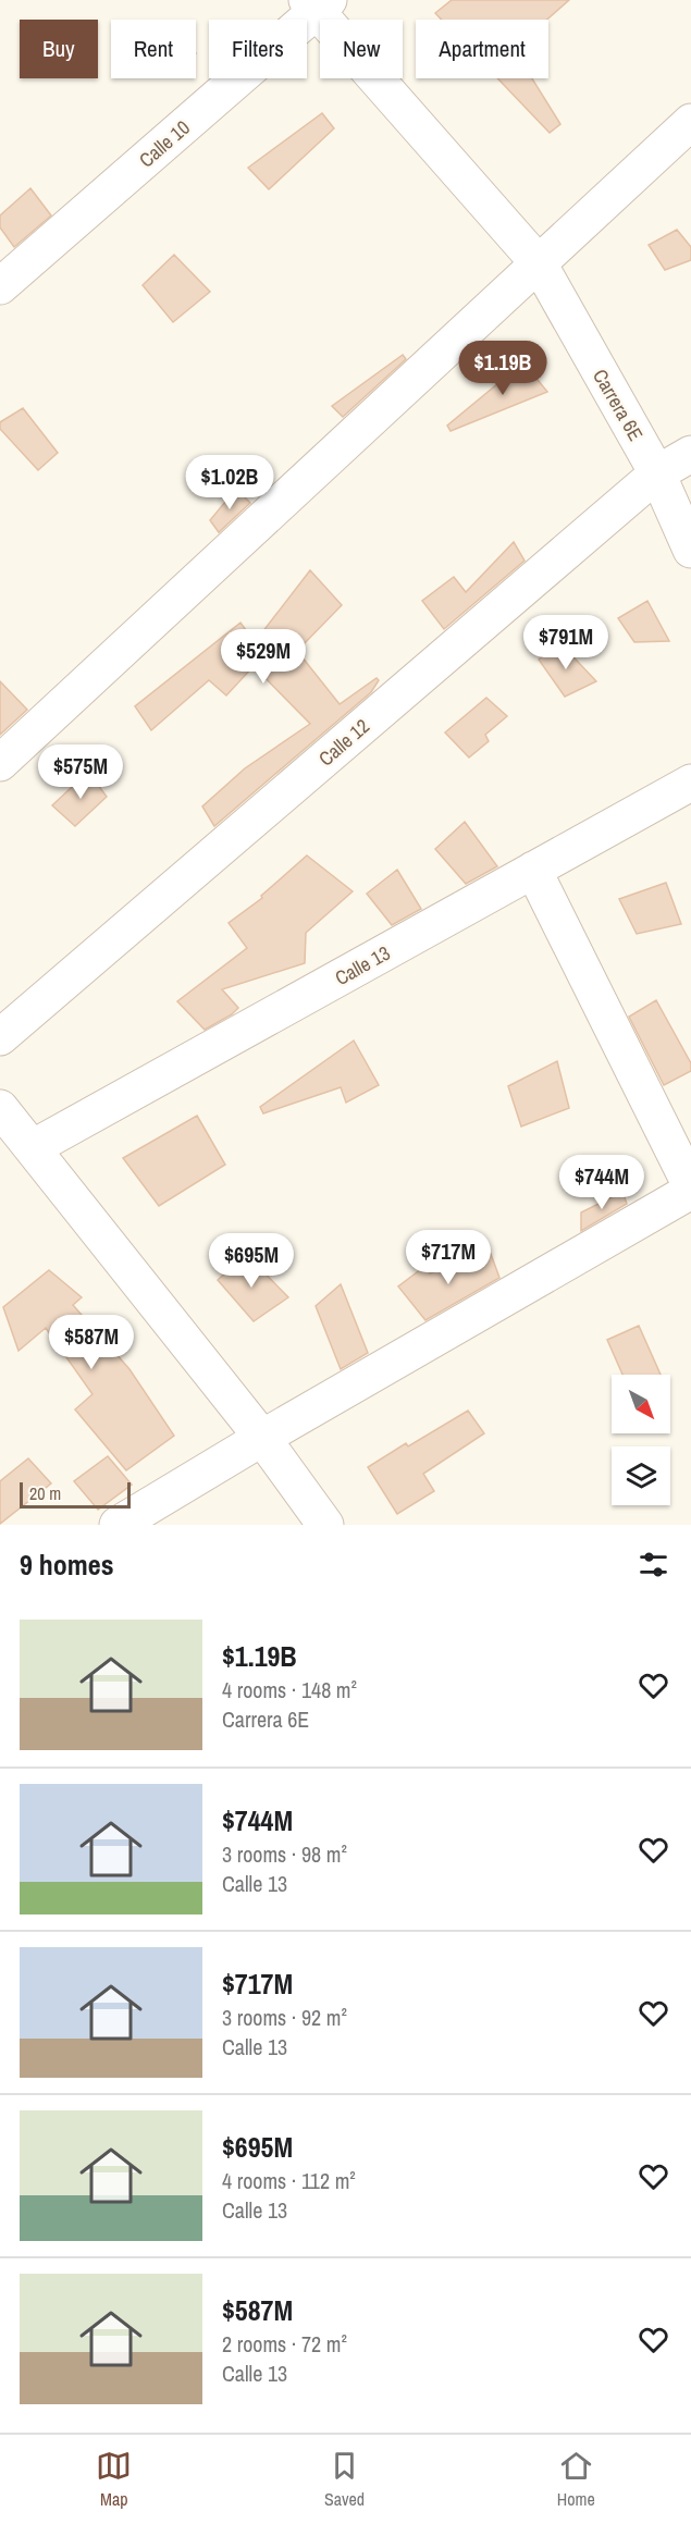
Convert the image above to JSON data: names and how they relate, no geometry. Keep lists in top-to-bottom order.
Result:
{
  "streets": {
    "street": [
      "Calle 10",
      "Carrera 6E",
      "Calle 12",
      "Calle 13"
    ]
  },
  "crossings": [
    ["Calle 10", "Carrera 6E"],
    ["Carrera 6E", "Calle 12"]
  ],
  "scale_bar": "20 m",
  "north": "bottom right",
  "page": {
    "chip": [
      "Buy",
      "Rent",
      "Filters",
      "New",
      "Apartment"
    ],
    "price": [
      "$1.19B",
      "$1.02B",
      "$791M",
      "$529M",
      "$575M",
      "$744M",
      "$717M",
      "$695M",
      "$587M"
    ],
    "scale": "20 m",
    "heading": "9 homes",
    "list": [
      {
        "name": "$1.19B",
        "note": "4 rooms · 148 m² · Carrera 6E"
      },
      {
        "name": "$744M",
        "note": "3 rooms · 98 m² · Calle 13"
      },
      {
        "name": "$717M",
        "note": "3 rooms · 92 m² · Calle 13"
      },
      {
        "name": "$695M",
        "note": "4 rooms · 112 m² · Calle 13"
      },
      {
        "name": "$587M",
        "note": "2 rooms · 72 m² · Calle 13"
      }
    ],
    "tabs": ["Map", "Saved", "Home"]
  }
}
